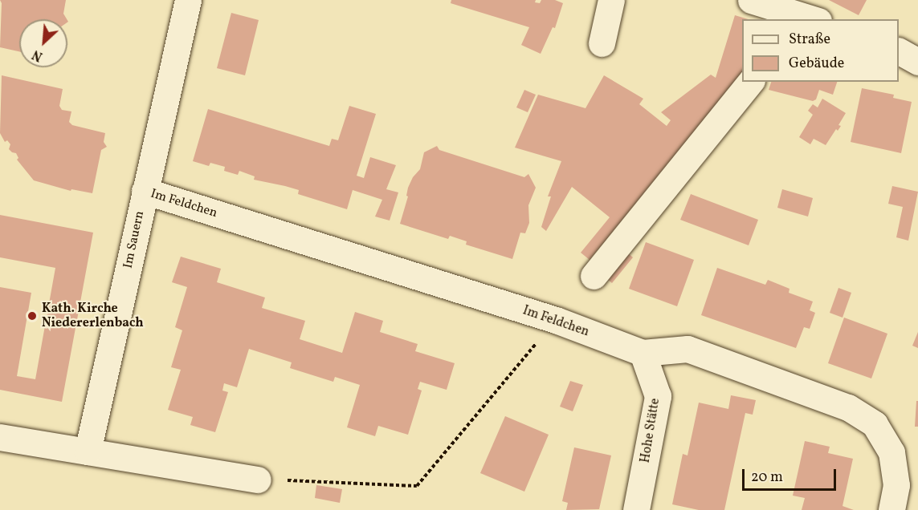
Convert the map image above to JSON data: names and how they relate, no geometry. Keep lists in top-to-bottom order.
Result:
{
  "streets": {
    "street": ["Im Feldchen", "Im Sauern", "Hohe Stätte"]
  },
  "crossings": [
    ["Im Feldchen", "Im Sauern"],
    ["Im Feldchen", "Hohe Stätte"]
  ],
  "places": ["Kath. Kirche Niedererlenbach"],
  "legend": ["Straße", "Gebäude"],
  "scale_bar": "20 m",
  "north": "bottom left"
}
